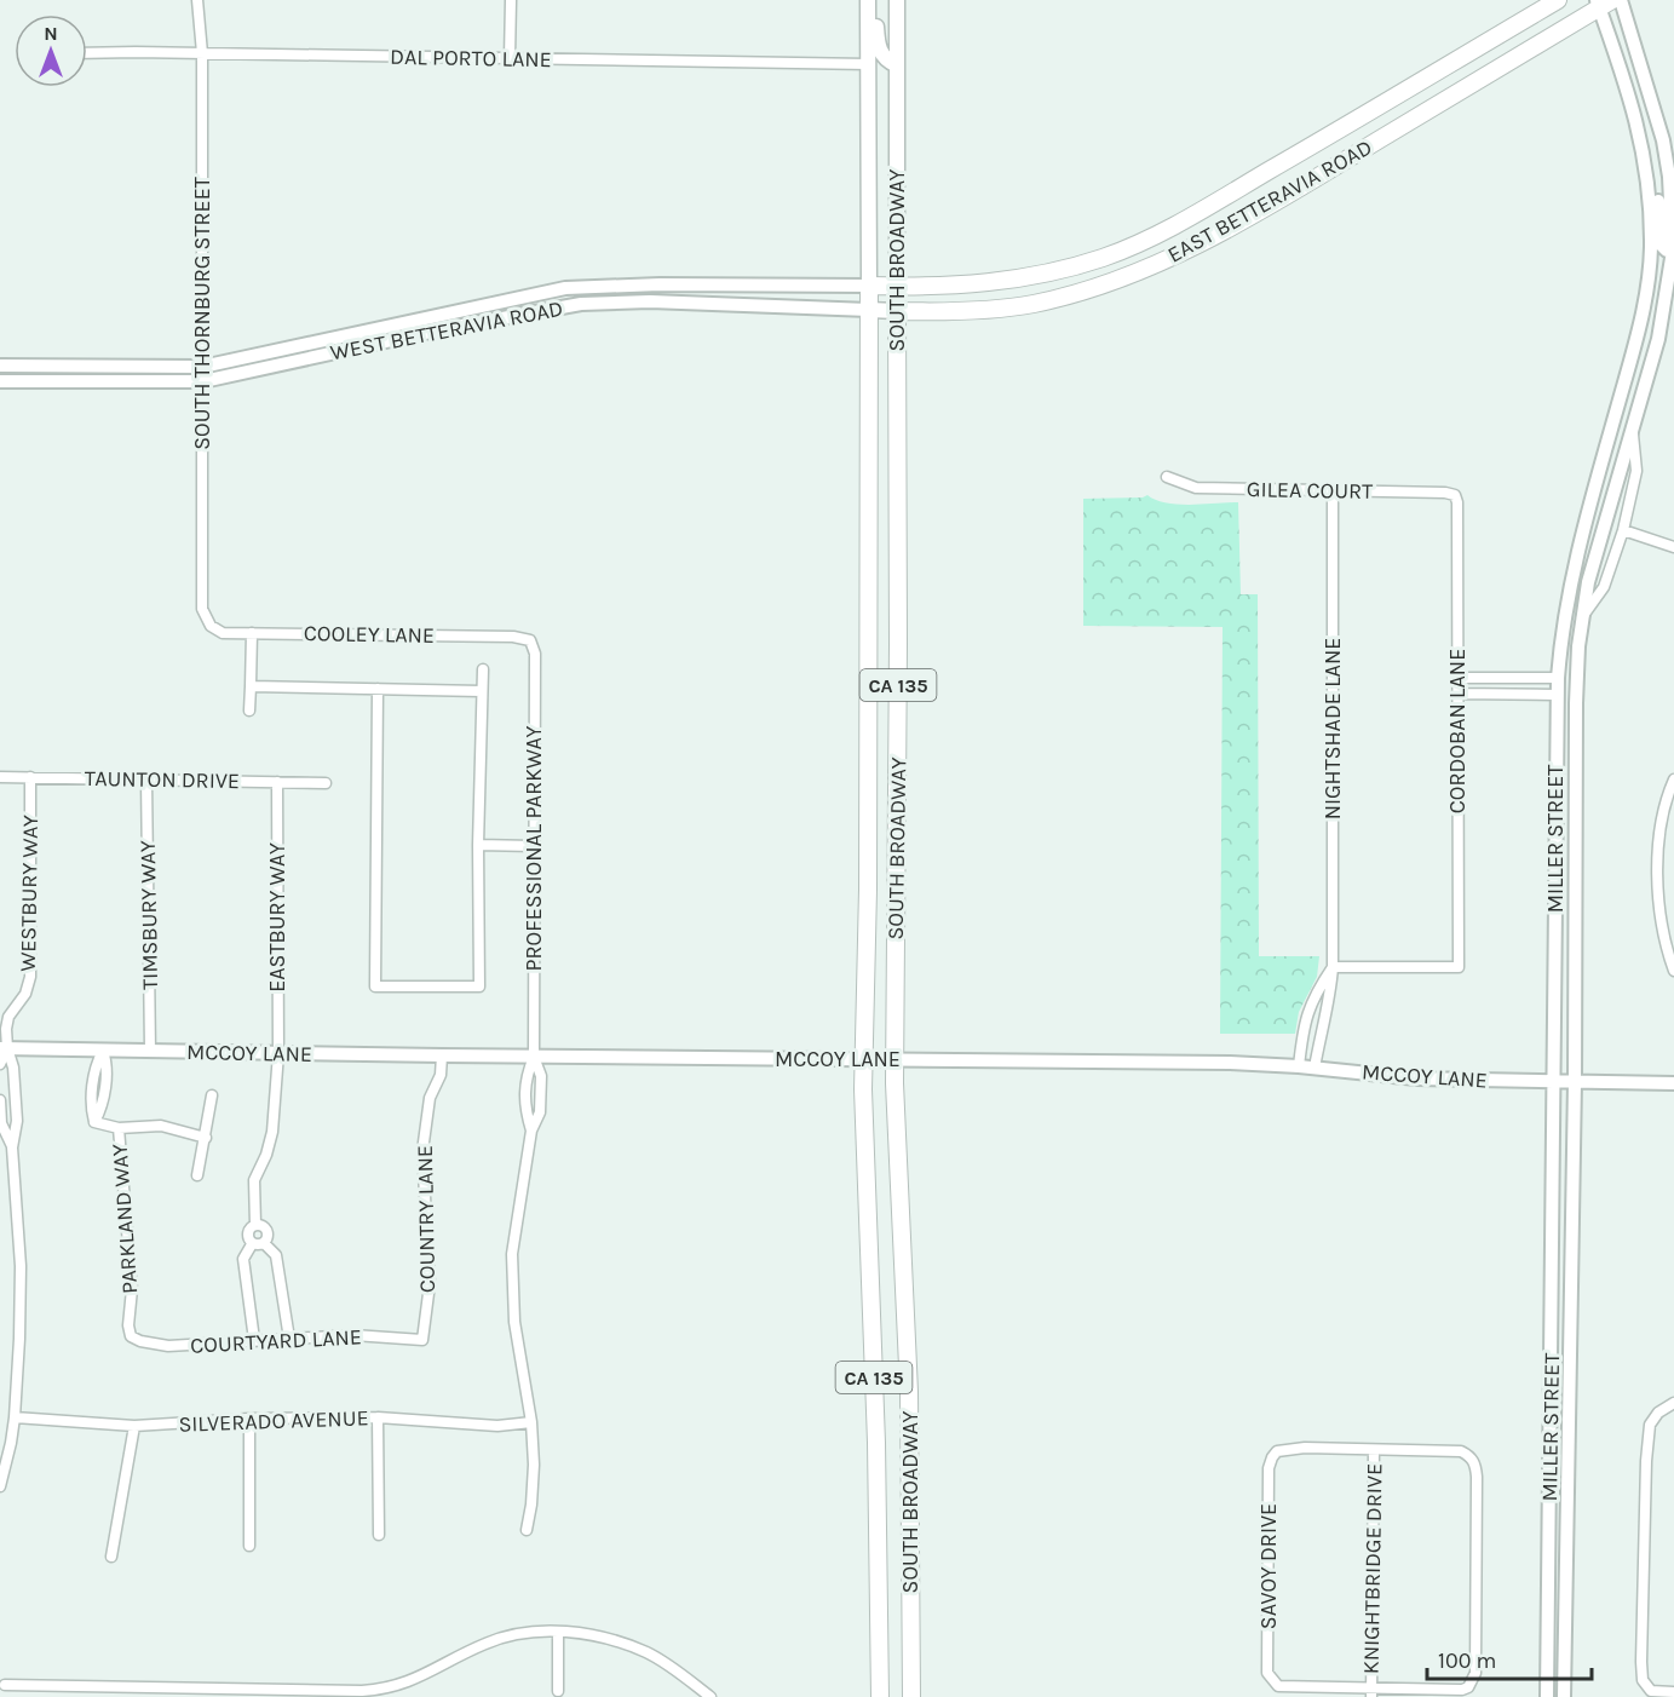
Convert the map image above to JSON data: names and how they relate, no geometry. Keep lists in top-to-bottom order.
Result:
{
  "streets": {
    "highway": [
      "EAST BETTERAVIA ROAD",
      "SOUTH BROADWAY",
      "WEST BETTERAVIA ROAD",
      "CA 135"
    ],
    "street": [
      "DAL PORTO LANE",
      "SOUTH THORNBURG STREET",
      "GILEA COURT",
      "COOLEY LANE",
      "NIGHTSHADE LANE",
      "CORDOBAN LANE",
      "TAUNTON DRIVE",
      "MILLER STREET",
      "PROFESSIONAL PARKWAY",
      "WESTBURY WAY",
      "TIMSBURY WAY",
      "EASTBURY WAY",
      "MCCOY LANE",
      "PARKLAND WAY",
      "COUNTRY LANE",
      "COURTYARD LANE",
      "SILVERADO AVENUE",
      "SAVOY DRIVE",
      "KNIGHTBRIDGE DRIVE"
    ]
  },
  "crossings": [
    ["DAL PORTO LANE", "SOUTH BROADWAY"],
    ["DAL PORTO LANE", "SOUTH THORNBURG STREET"],
    ["EAST BETTERAVIA ROAD", "SOUTH BROADWAY"],
    ["EAST BETTERAVIA ROAD", "WEST BETTERAVIA ROAD"],
    ["EAST BETTERAVIA ROAD", "MILLER STREET"],
    ["SOUTH BROADWAY", "WEST BETTERAVIA ROAD"],
    ["SOUTH BROADWAY", "MCCOY LANE"],
    ["SOUTH THORNBURG STREET", "WEST BETTERAVIA ROAD"],
    ["SOUTH THORNBURG STREET", "COOLEY LANE"],
    ["GILEA COURT", "NIGHTSHADE LANE"],
    ["GILEA COURT", "CORDOBAN LANE"],
    ["COOLEY LANE", "PROFESSIONAL PARKWAY"],
    ["NIGHTSHADE LANE", "CORDOBAN LANE"],
    ["NIGHTSHADE LANE", "MCCOY LANE"],
    ["TAUNTON DRIVE", "WESTBURY WAY"],
    ["TAUNTON DRIVE", "TIMSBURY WAY"],
    ["TAUNTON DRIVE", "EASTBURY WAY"],
    ["MILLER STREET", "MCCOY LANE"],
    ["PROFESSIONAL PARKWAY", "MCCOY LANE"],
    ["PROFESSIONAL PARKWAY", "SILVERADO AVENUE"],
    ["WESTBURY WAY", "MCCOY LANE"],
    ["TIMSBURY WAY", "MCCOY LANE"],
    ["EASTBURY WAY", "MCCOY LANE"],
    ["MCCOY LANE", "PARKLAND WAY"],
    ["MCCOY LANE", "COUNTRY LANE"],
    ["PARKLAND WAY", "COURTYARD LANE"],
    ["COUNTRY LANE", "COURTYARD LANE"],
    ["SAVOY DRIVE", "KNIGHTBRIDGE DRIVE"]
  ],
  "scale_bar": "100 m",
  "north": "top"
}
